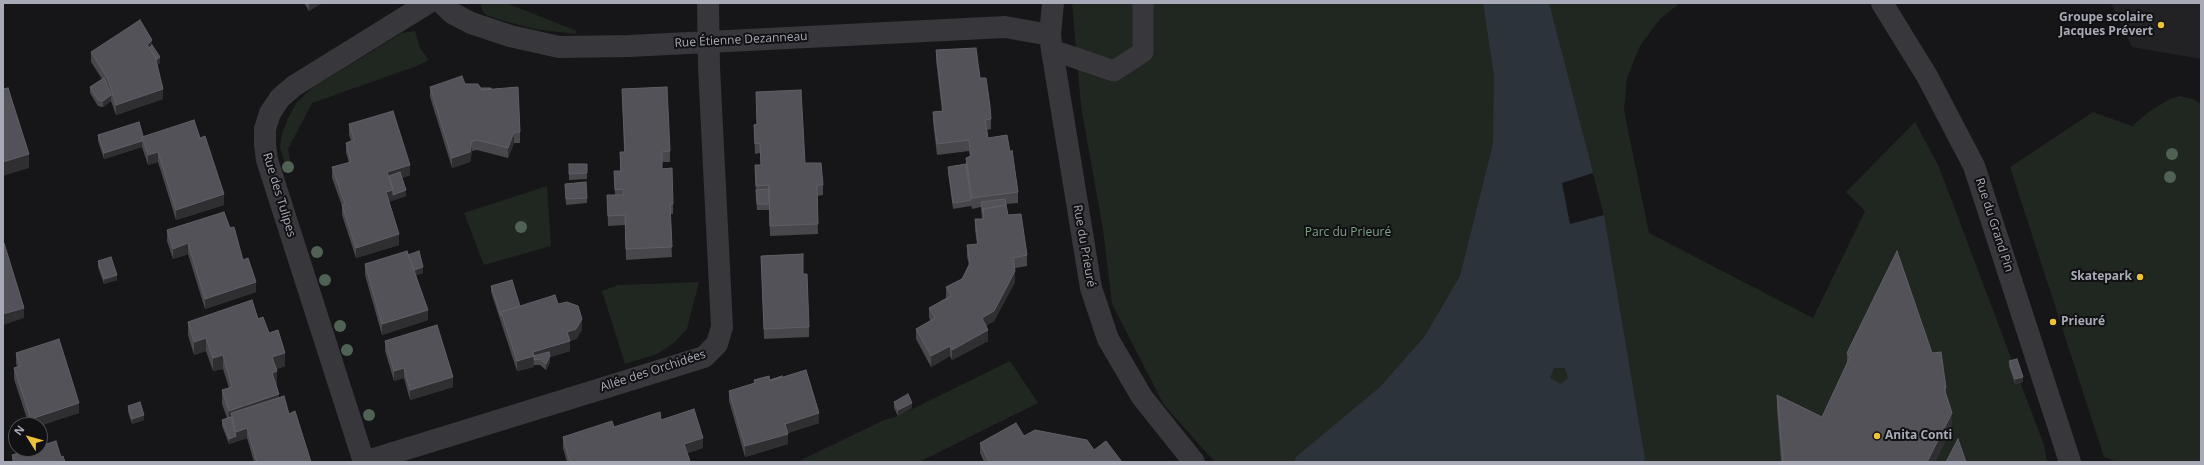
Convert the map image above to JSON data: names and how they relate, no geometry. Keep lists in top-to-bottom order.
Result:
{
  "streets": {
    "street": [
      "Rue Étienne Dezanneau",
      "Rue des Tulipes",
      "Rue du Grand Pin",
      "Rue du Prieuré",
      "Allée des Orchidées"
    ]
  },
  "crossings": [
    ["Rue Étienne Dezanneau", "Rue du Prieuré"],
    ["Rue Étienne Dezanneau", "Allée des Orchidées"],
    ["Rue des Tulipes", "Allée des Orchidées"]
  ],
  "parks": ["Parc du Prieuré"],
  "places": [
    "Groupe scolaire Jacques Prévert",
    "Skatepark",
    "Prieuré",
    "Anita Conti"
  ],
  "north": "top left"
}
